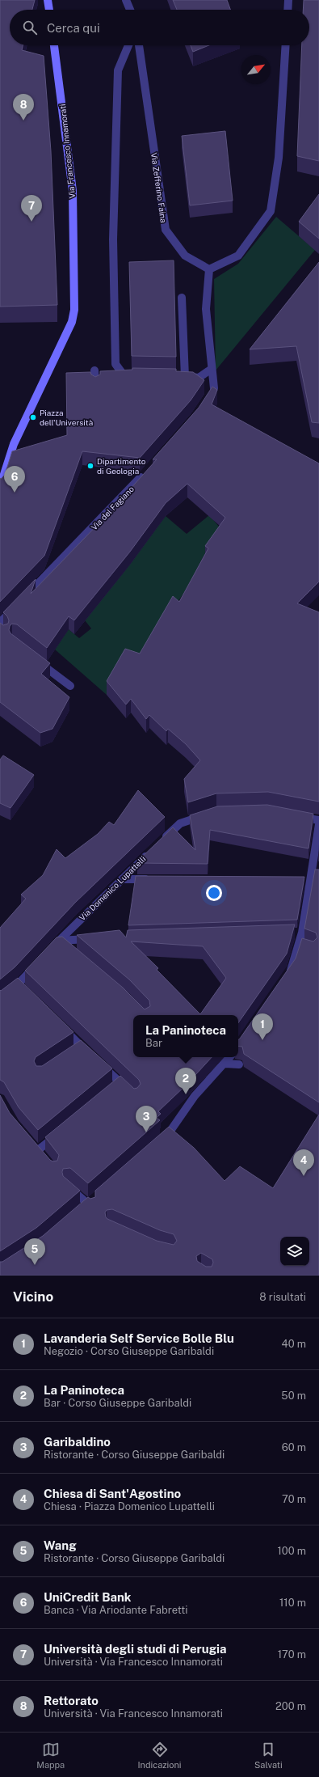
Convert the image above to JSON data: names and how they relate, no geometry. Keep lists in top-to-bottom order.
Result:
{
  "streets": {
    "street": [
      "Via Francesco Innamorati",
      "Via Zefferino Faina",
      "Via del Fagiano",
      "Via Domenico Lupattelli"
    ]
  },
  "places": ["Piazza dell'Università", "Dipartimento di Geologia"],
  "north": "top right",
  "page": {
    "search": "Cerca qui",
    "pins": [
      "8",
      "7",
      "6",
      "1",
      "2",
      "3",
      "4",
      "5"
    ],
    "popup": ["La Paninoteca", "Bar"],
    "heading": ["Vicino", "8 risultati"],
    "list": [
      {
        "mark": "1",
        "name": "Lavanderia Self Service Bolle Blu",
        "note": "Negozio · Corso Giuseppe Garibaldi",
        "value": "40 m"
      },
      {
        "mark": "2",
        "name": "La Paninoteca",
        "note": "Bar · Corso Giuseppe Garibaldi",
        "value": "50 m"
      },
      {
        "mark": "3",
        "name": "Garibaldino",
        "note": "Ristorante · Corso Giuseppe Garibaldi",
        "value": "60 m"
      },
      {
        "mark": "4",
        "name": "Chiesa di Sant'Agostino",
        "note": "Chiesa · Piazza Domenico Lupattelli",
        "value": "70 m"
      },
      {
        "mark": "5",
        "name": "Wang",
        "note": "Ristorante · Corso Giuseppe Garibaldi",
        "value": "100 m"
      },
      {
        "mark": "6",
        "name": "UniCredit Bank",
        "note": "Banca · Via Ariodante Fabretti",
        "value": "110 m"
      },
      {
        "mark": "7",
        "name": "Università degli studi di Perugia",
        "note": "Università · Via Francesco Innamorati",
        "value": "170 m"
      },
      {
        "mark": "8",
        "name": "Rettorato",
        "note": "Università · Via Francesco Innamorati",
        "value": "200 m"
      }
    ],
    "nav": ["Mappa", "Indicazioni", "Salvati"]
  }
}
